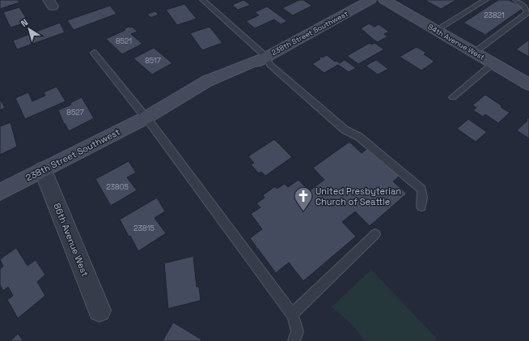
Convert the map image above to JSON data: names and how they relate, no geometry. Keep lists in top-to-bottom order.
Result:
{
  "streets": {
    "street": ["238th Street Southwest", "84th Avenue West", "86th Avenue West"]
  },
  "crossings": [
    ["238th Street Southwest", "86th Avenue West"]
  ],
  "places": {
    "church": ["United Presbyterian Church of Seattle"]
  },
  "house_numbers": [
    "23821",
    "8521",
    "8517",
    "8527",
    "23805",
    "23815"
  ],
  "north": "top left"
}
